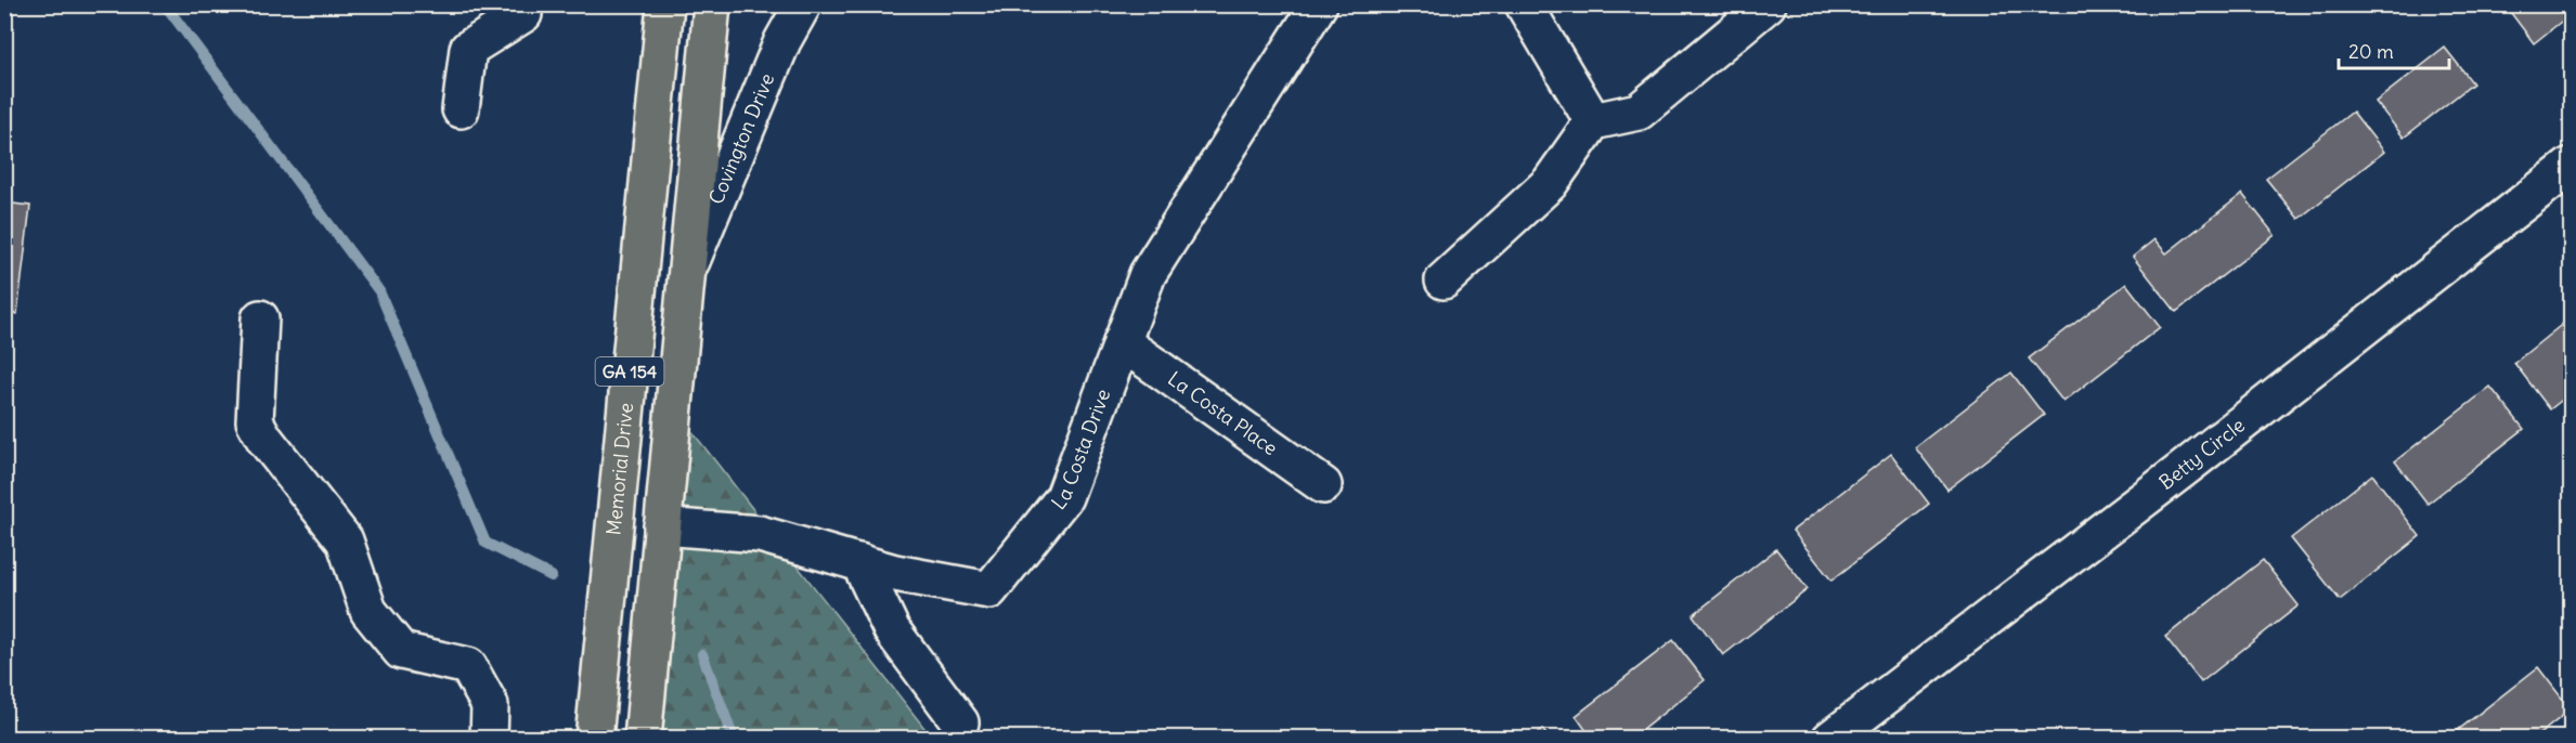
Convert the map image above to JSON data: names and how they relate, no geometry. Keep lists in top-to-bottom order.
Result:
{
  "streets": {
    "main road": ["GA 154", "Memorial Drive"],
    "street": [
      "Covington Drive",
      "La Costa Place",
      "La Costa Drive",
      "Betty Circle"
    ]
  },
  "crossings": [
    ["Covington Drive", "GA 154"],
    ["GA 154", "La Costa Drive"],
    ["La Costa Place", "La Costa Drive"]
  ],
  "scale_bar": "20 m"
}
